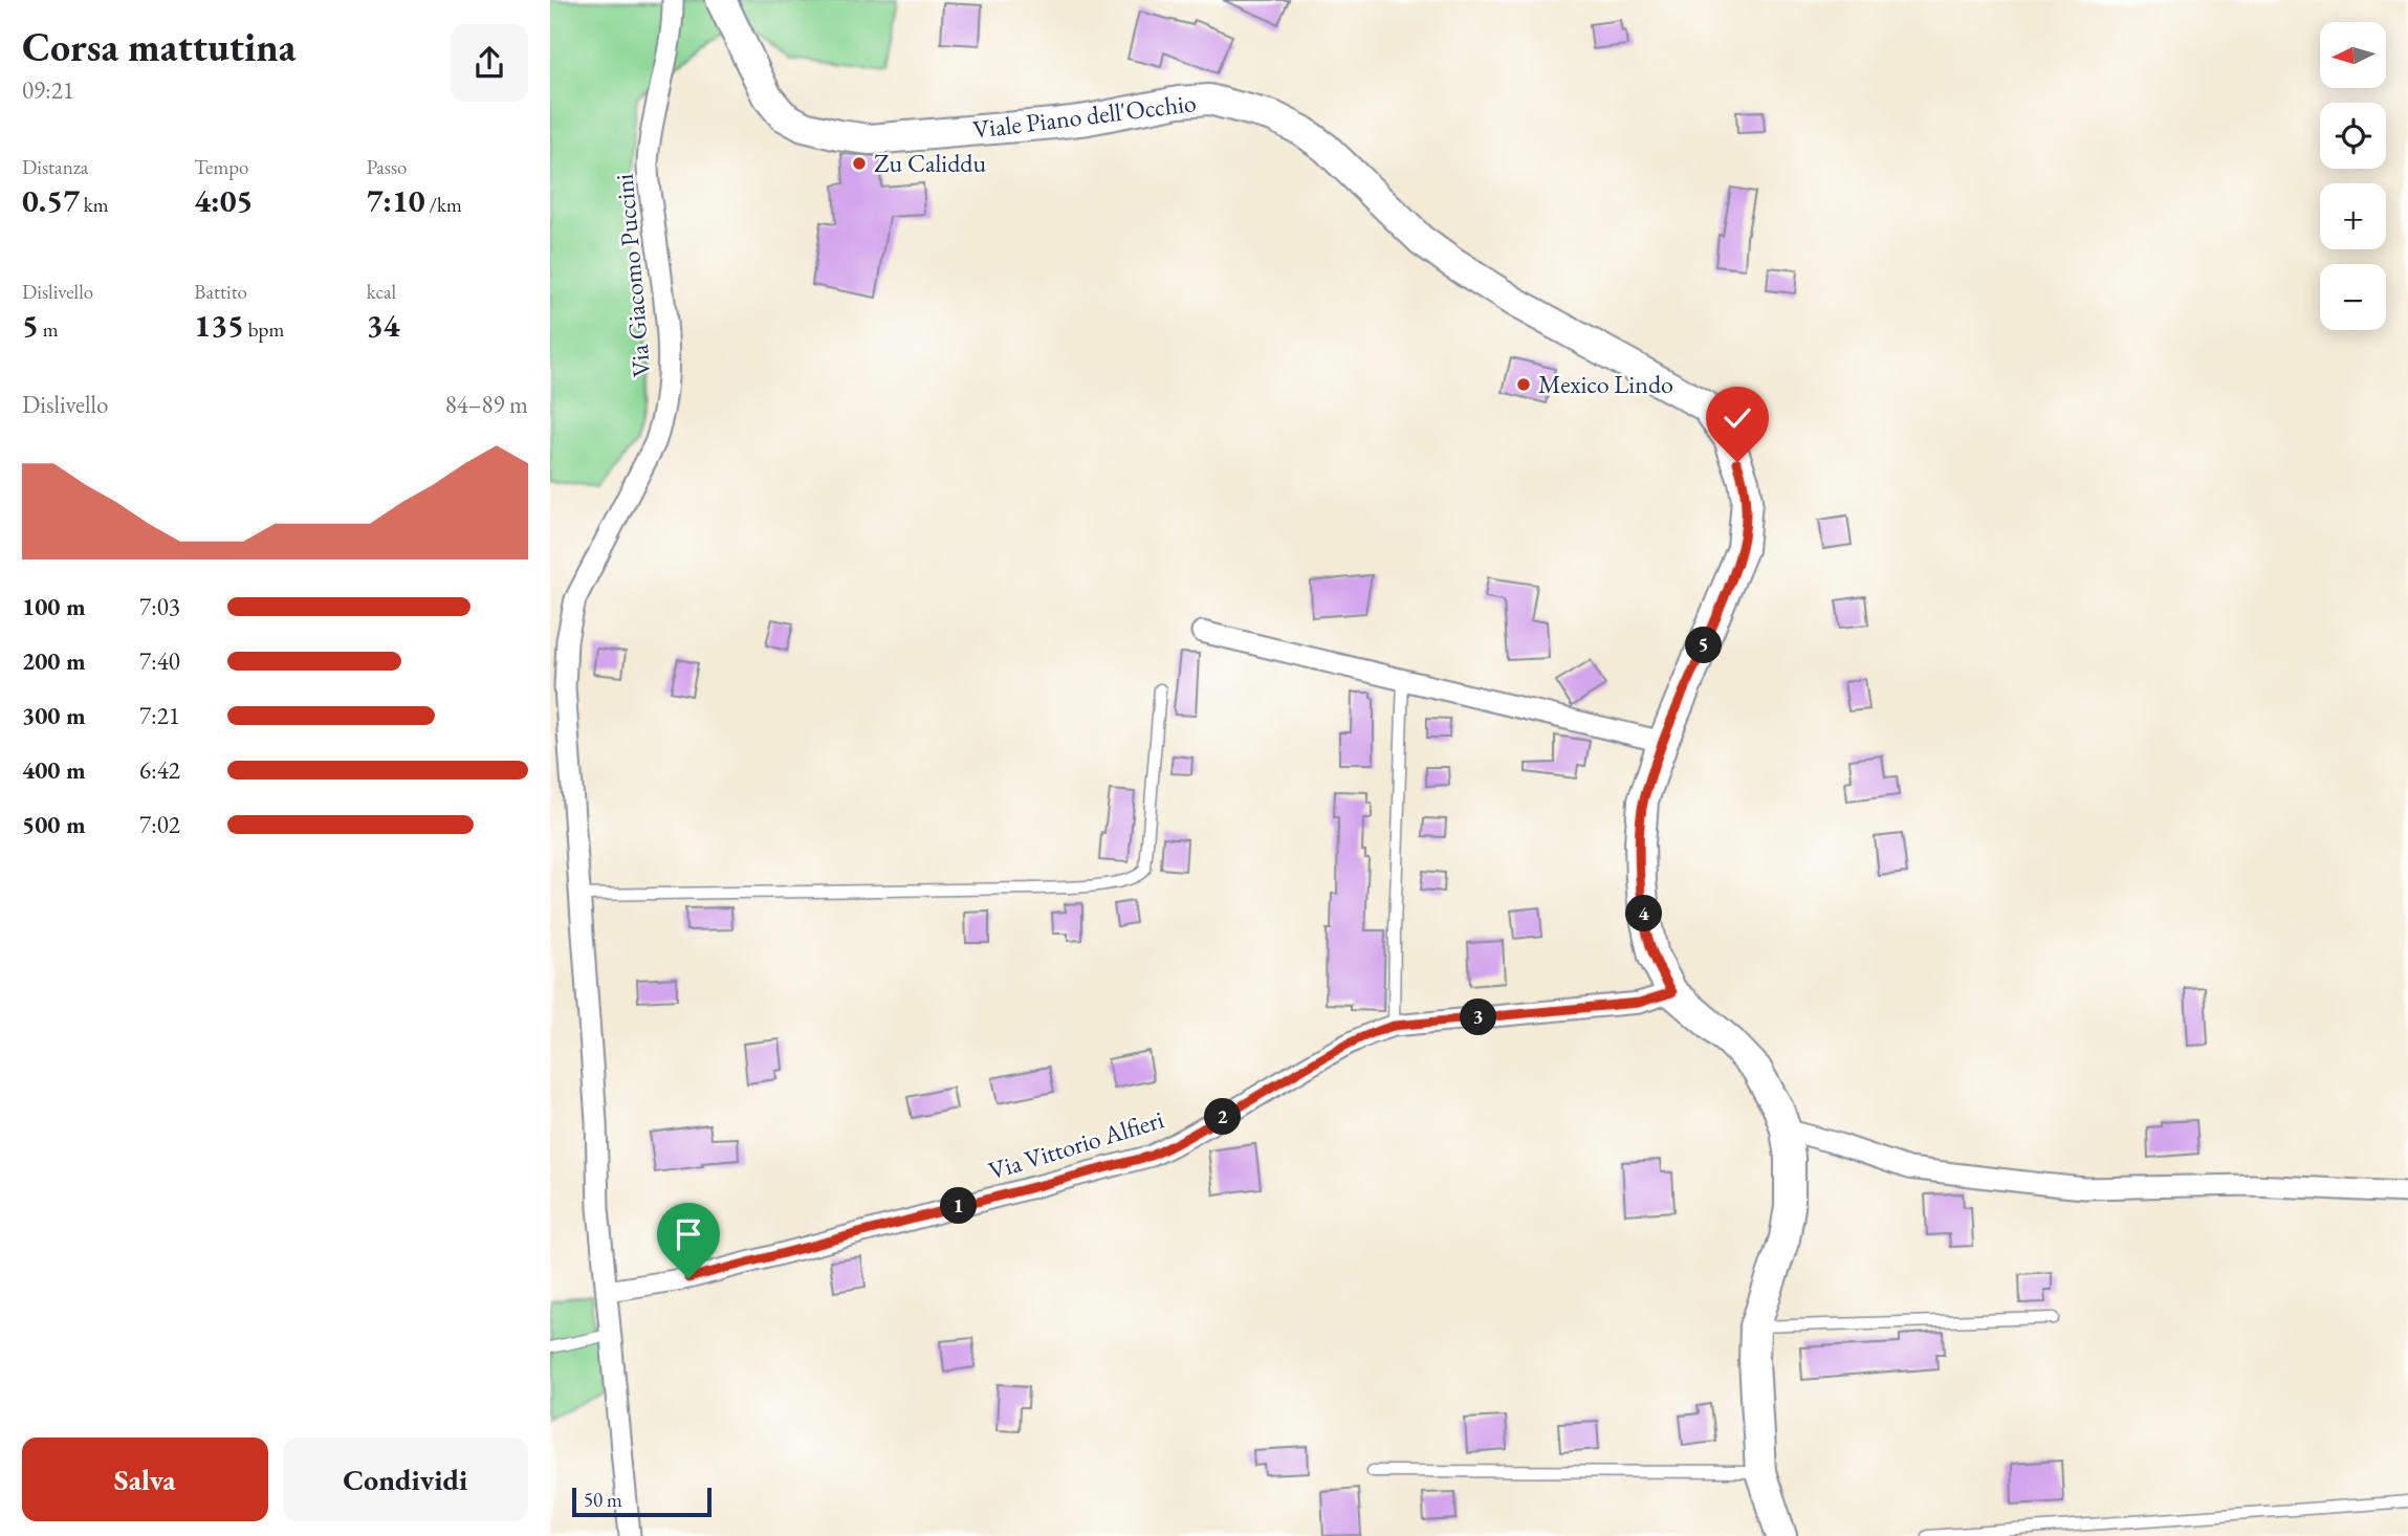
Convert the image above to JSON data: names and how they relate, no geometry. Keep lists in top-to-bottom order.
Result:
{
  "streets": {
    "main road": ["Viale Piano dell'Occhio"],
    "street": ["Via Giacomo Puccini", "Via Vittorio Alfieri"]
  },
  "crossings": [
    ["Viale Piano dell'Occhio", "Via Vittorio Alfieri"],
    ["Via Giacomo Puccini", "Via Vittorio Alfieri"]
  ],
  "places": ["Zu Caliddu", "Mexico Lindo"],
  "scale_bar": "50 m",
  "north": "left",
  "page": {
    "heading": ["Corsa mattutina", "09:21"],
    "map_buttons": ["+", "−"],
    "stats": [
      ["Distanza", "0.57 km"],
      ["Tempo", "4:05"],
      ["Passo", "7:10 /km"],
      ["Dislivello", "5 m"],
      ["Battito", "135 bpm"],
      ["kcal", "34"]
    ],
    "chart": ["Dislivello", "84–89 m"],
    "list": [
      {
        "name": "100 m",
        "note": "7:03"
      },
      {
        "name": "200 m",
        "note": "7:40"
      },
      {
        "name": "300 m",
        "note": "7:21"
      },
      {
        "name": "400 m",
        "note": "6:42"
      },
      {
        "name": "500 m",
        "note": "7:02"
      }
    ],
    "pins": [
      "5",
      "4",
      "3",
      "2",
      "1"
    ],
    "buttons": ["Salva", "Condividi"],
    "scale": "50 m"
  }
}
